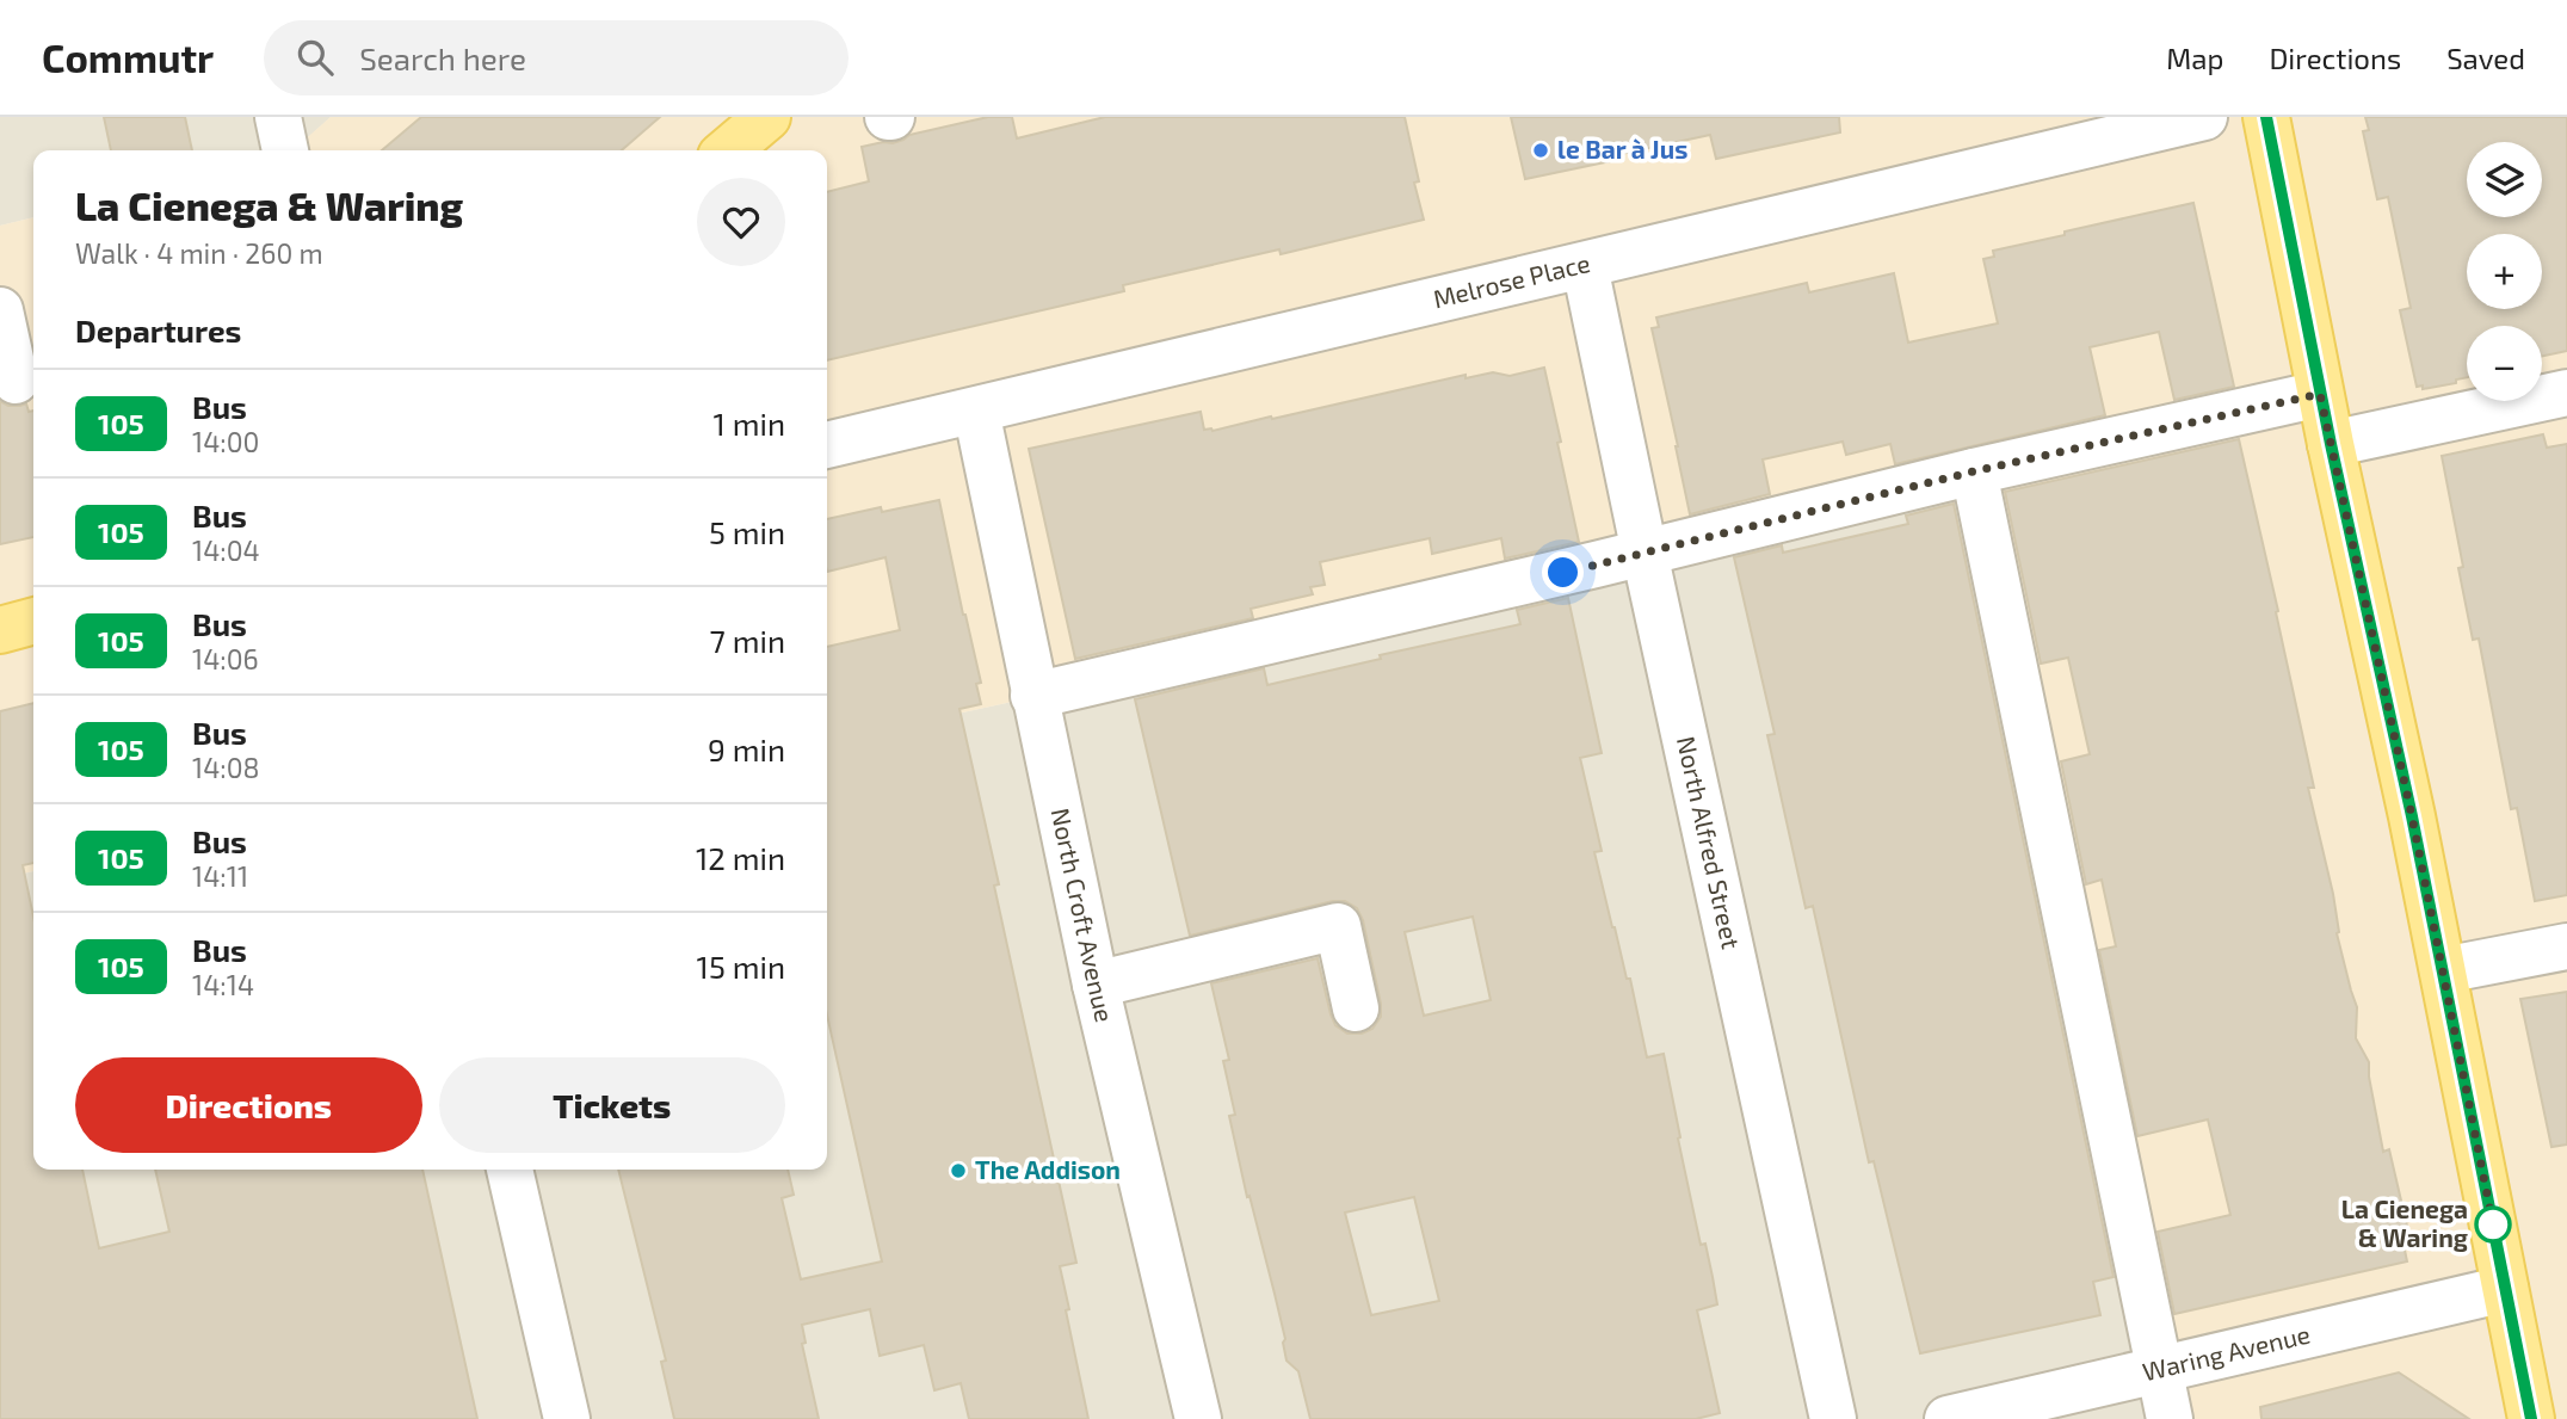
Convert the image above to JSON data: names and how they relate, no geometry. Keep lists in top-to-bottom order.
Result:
{
  "streets": {
    "street": [
      "Melrose Place",
      "North Alfred Street",
      "North Croft Avenue",
      "Waring Avenue"
    ]
  },
  "crossings": [
    ["Melrose Place", "North Alfred Street"],
    ["Melrose Place", "North Croft Avenue"]
  ],
  "places": ["le Bar à Jus", "The Addison", "La Cienega & Waring"],
  "lines": ["bus line 105"],
  "page": {
    "header": "Commutr",
    "search": "Search here",
    "nav": ["Map", "Directions", "Saved"],
    "map_buttons": ["+", "−"],
    "heading": [
      ["La Cienega & Waring", "Walk · 4 min · 260 m"],
      "Departures"
    ],
    "list": [
      {
        "mark": "105",
        "name": "Bus",
        "note": "14:00",
        "value": "1 min"
      },
      {
        "mark": "105",
        "name": "Bus",
        "note": "14:04",
        "value": "5 min"
      },
      {
        "mark": "105",
        "name": "Bus",
        "note": "14:06",
        "value": "7 min"
      },
      {
        "mark": "105",
        "name": "Bus",
        "note": "14:08",
        "value": "9 min"
      },
      {
        "mark": "105",
        "name": "Bus",
        "note": "14:11",
        "value": "12 min"
      },
      {
        "mark": "105",
        "name": "Bus",
        "note": "14:14",
        "value": "15 min"
      }
    ],
    "buttons": ["Directions", "Tickets"]
  }
}
